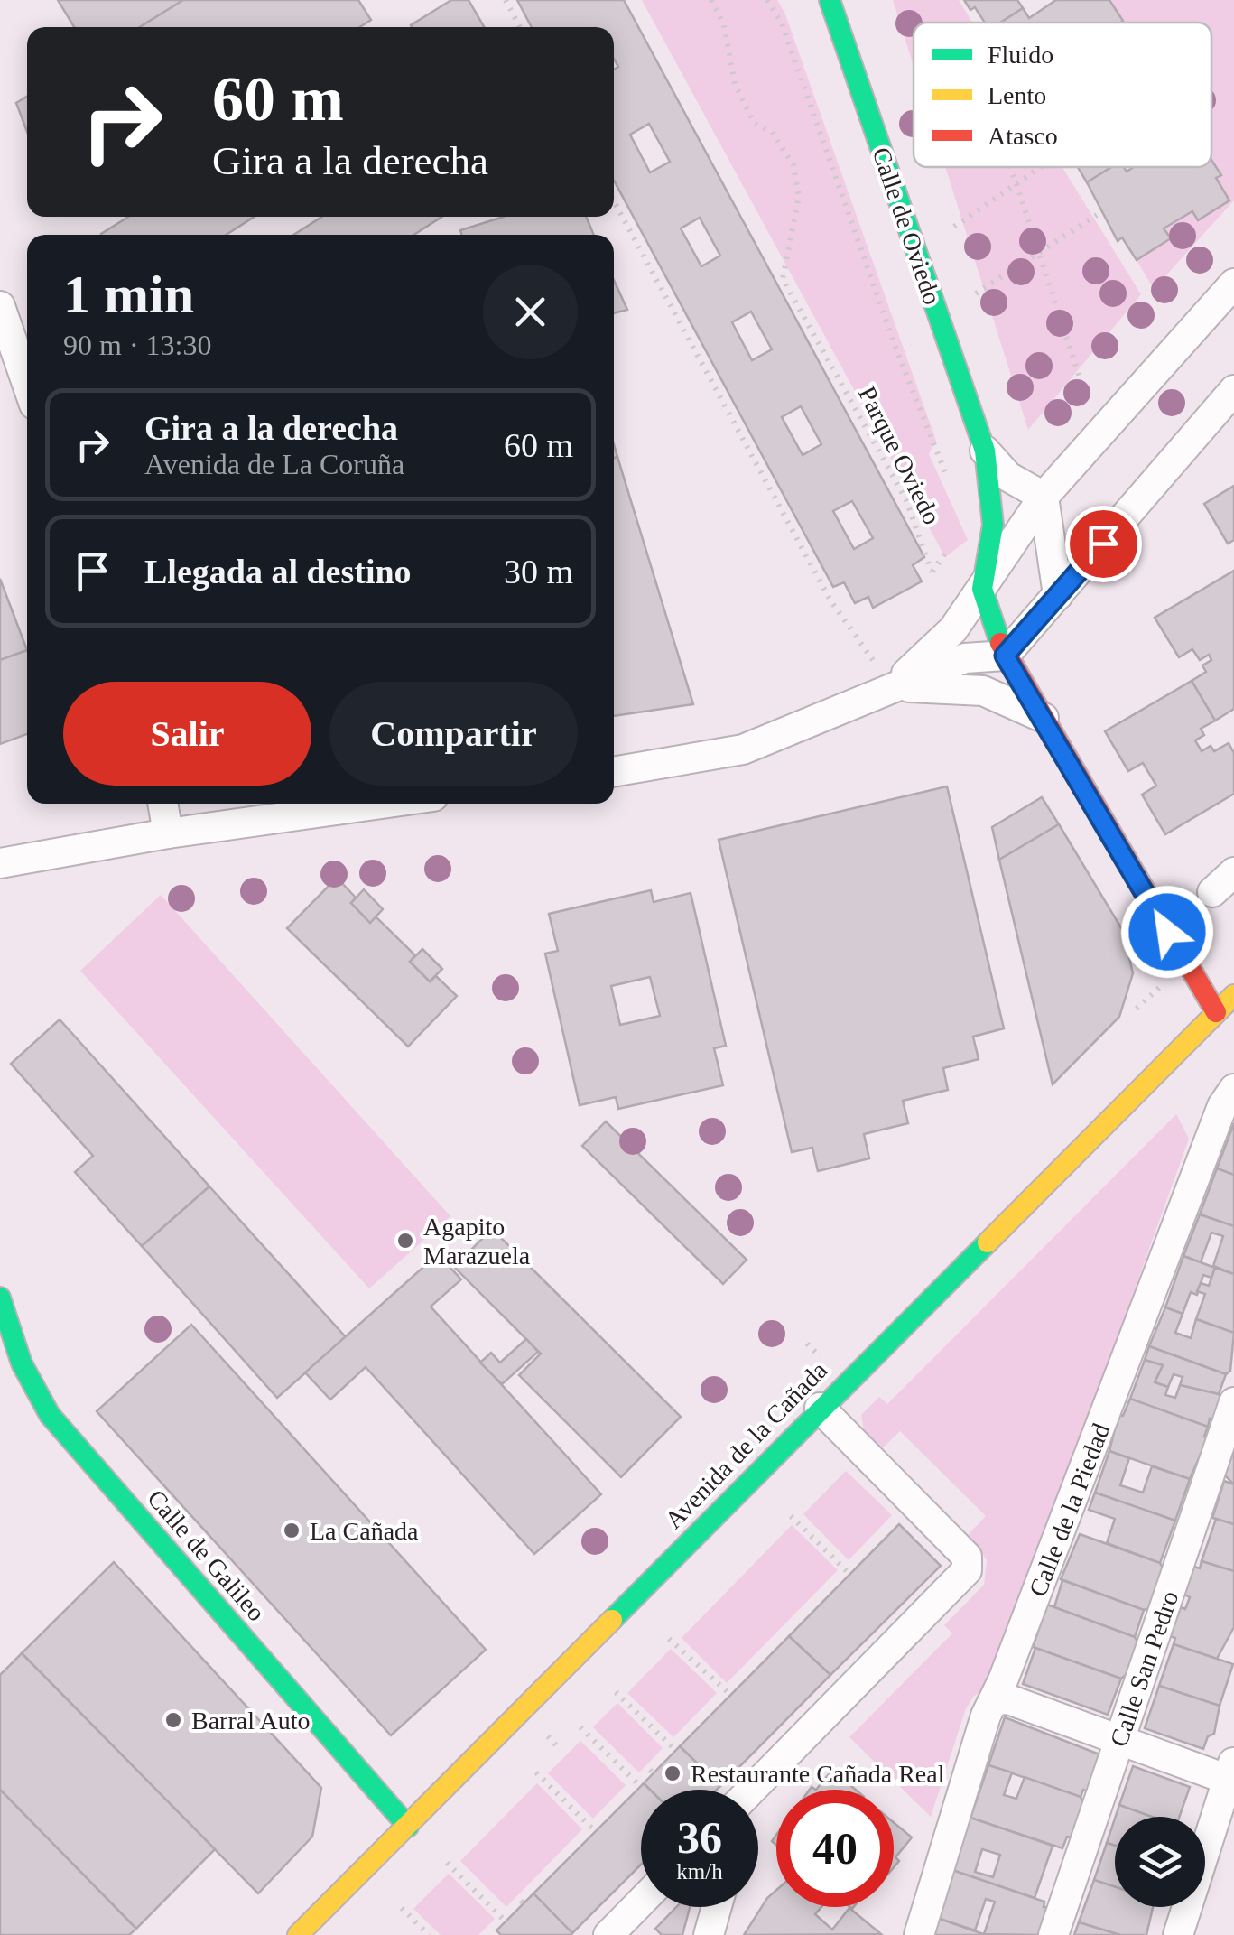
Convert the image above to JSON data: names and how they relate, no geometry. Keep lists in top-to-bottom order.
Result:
{
  "streets": {
    "street": [
      "Calle de Oviedo",
      "Avenida de la Cañada",
      "Calle de la Piedad",
      "Calle de Galileo",
      "Calle San Pedro"
    ],
    "path": ["Parque Oviedo"]
  },
  "crossings": [
    ["Calle de Oviedo", "Avenida de la Cañada"],
    ["Avenida de la Cañada", "Calle de Galileo"]
  ],
  "places": [
    "Agapito Marazuela",
    "La Cañada",
    "Barral Auto",
    "Restaurante Cañada Real"
  ],
  "legend": ["Fluido", "Lento", "Atasco"],
  "page": {
    "turn": ["60 m", "Gira a la derecha"],
    "heading": ["1 min", "90 m · 13:30"],
    "list": [
      {
        "name": "Gira a la derecha",
        "note": "Avenida de La Coruña",
        "value": "60 m"
      },
      {
        "name": "Llegada al destino",
        "value": "30 m"
      }
    ],
    "buttons": ["Salir", "Compartir"],
    "speed": "36 km/h",
    "limit": "40"
  }
}
